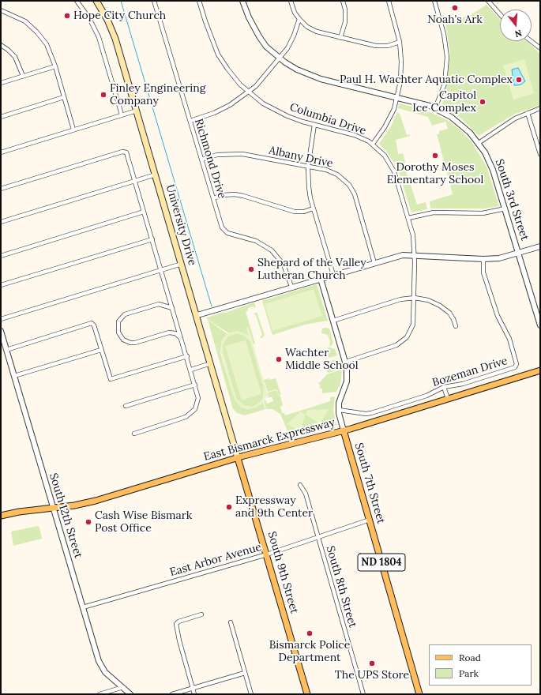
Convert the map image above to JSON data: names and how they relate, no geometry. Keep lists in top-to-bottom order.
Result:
{
  "streets": {
    "main road": [
      "University Drive",
      "East Bismarck Expressway",
      "South 7th Street",
      "ND 1804",
      "South 9th Street"
    ],
    "street": [
      "Columbia Drive",
      "Albany Drive",
      "Richmond Drive",
      "South 3rd Street",
      "Bozeman Drive",
      "South 12th Street",
      "East Arbor Avenue",
      "South 8th Street"
    ]
  },
  "crossings": [
    ["Columbia Drive", "South 7th Street"],
    ["Albany Drive", "Richmond Drive"],
    ["University Drive", "East Bismarck Expressway"],
    ["University Drive", "South 9th Street"],
    ["Bozeman Drive", "South 7th Street"],
    ["East Bismarck Expressway", "South 7th Street"],
    ["East Bismarck Expressway", "South 12th Street"],
    ["East Bismarck Expressway", "South 9th Street"],
    ["South 7th Street", "East Arbor Avenue"],
    ["South 12th Street", "East Arbor Avenue"],
    ["East Arbor Avenue", "South 9th Street"],
    ["East Arbor Avenue", "South 8th Street"]
  ],
  "places": [
    "Noah's Ark",
    "Hope City Church",
    "Paul H. Wachter Aquatic Complex",
    "Finley Engineering Company",
    "Capitol Ice Complex",
    "Dorothy Moses Elementary School",
    "Shepard of the Valley Lutheran Church",
    "Wachter Middle School",
    "Expressway and 9th Center",
    "Cash Wise Bismark Post Office",
    "Bismarck Police Department",
    "The UPS Store"
  ],
  "legend": ["Road", "Park"],
  "north": "bottom"
}
